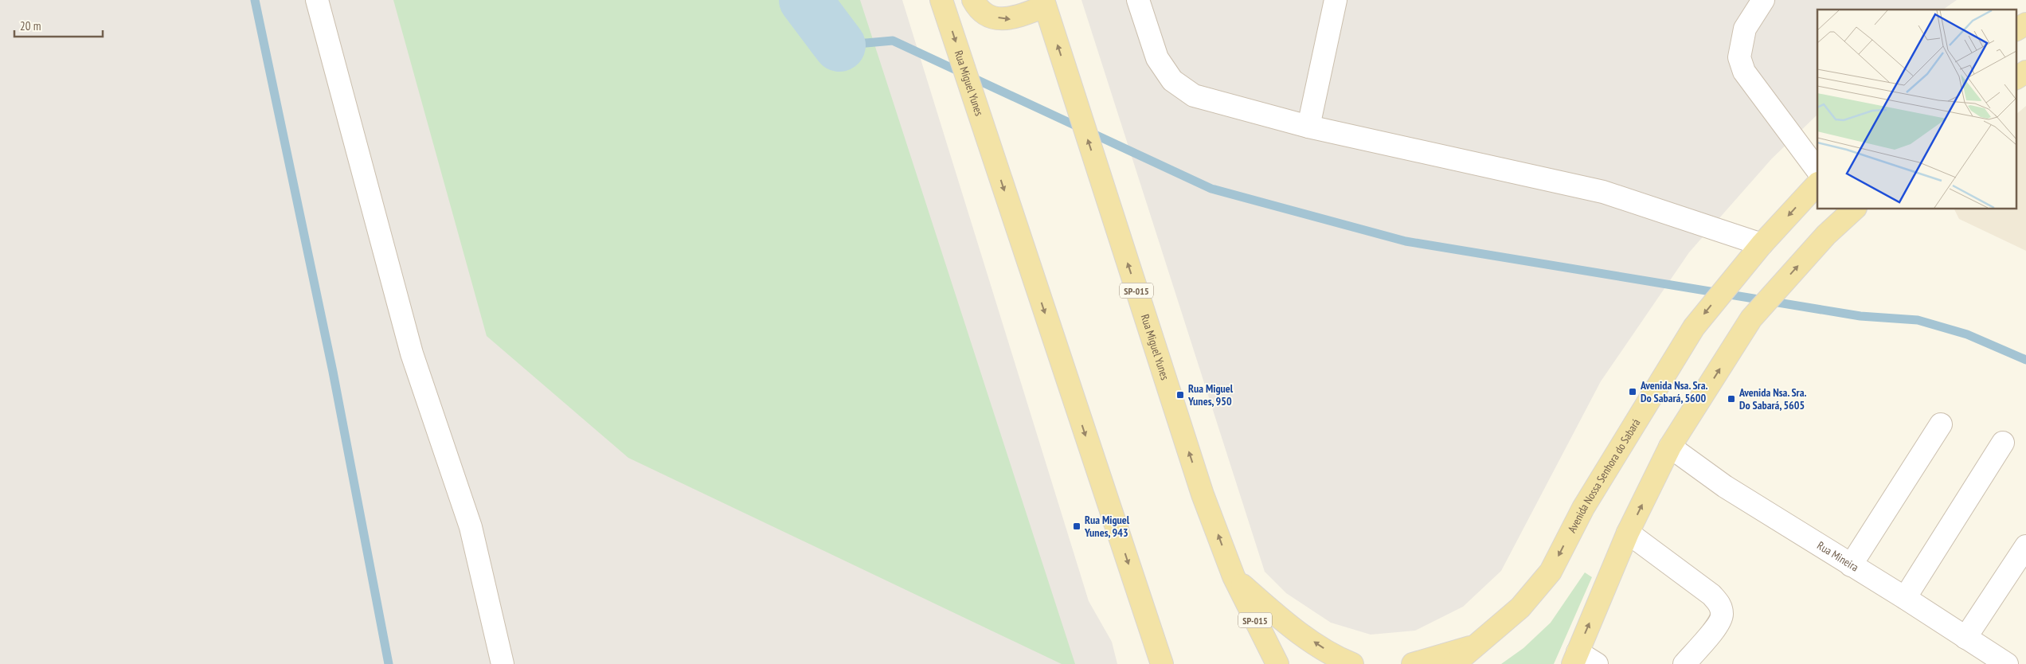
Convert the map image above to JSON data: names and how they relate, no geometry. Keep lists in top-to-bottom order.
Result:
{
  "streets": {
    "main road": ["Rua Miguel Yunes", "SP-015", "Avenida Nossa Senhora do Sabará"],
    "street": ["Rua Mineira"]
  },
  "places": {
    "transit": [
      "Avenida Nsa. Sra. Do Sabará, 5600",
      "Rua Miguel Yunes, 950",
      "Avenida Nsa. Sra. Do Sabará, 5605",
      "Rua Miguel Yunes, 943"
    ]
  },
  "scale_bar": "20 m"
}
